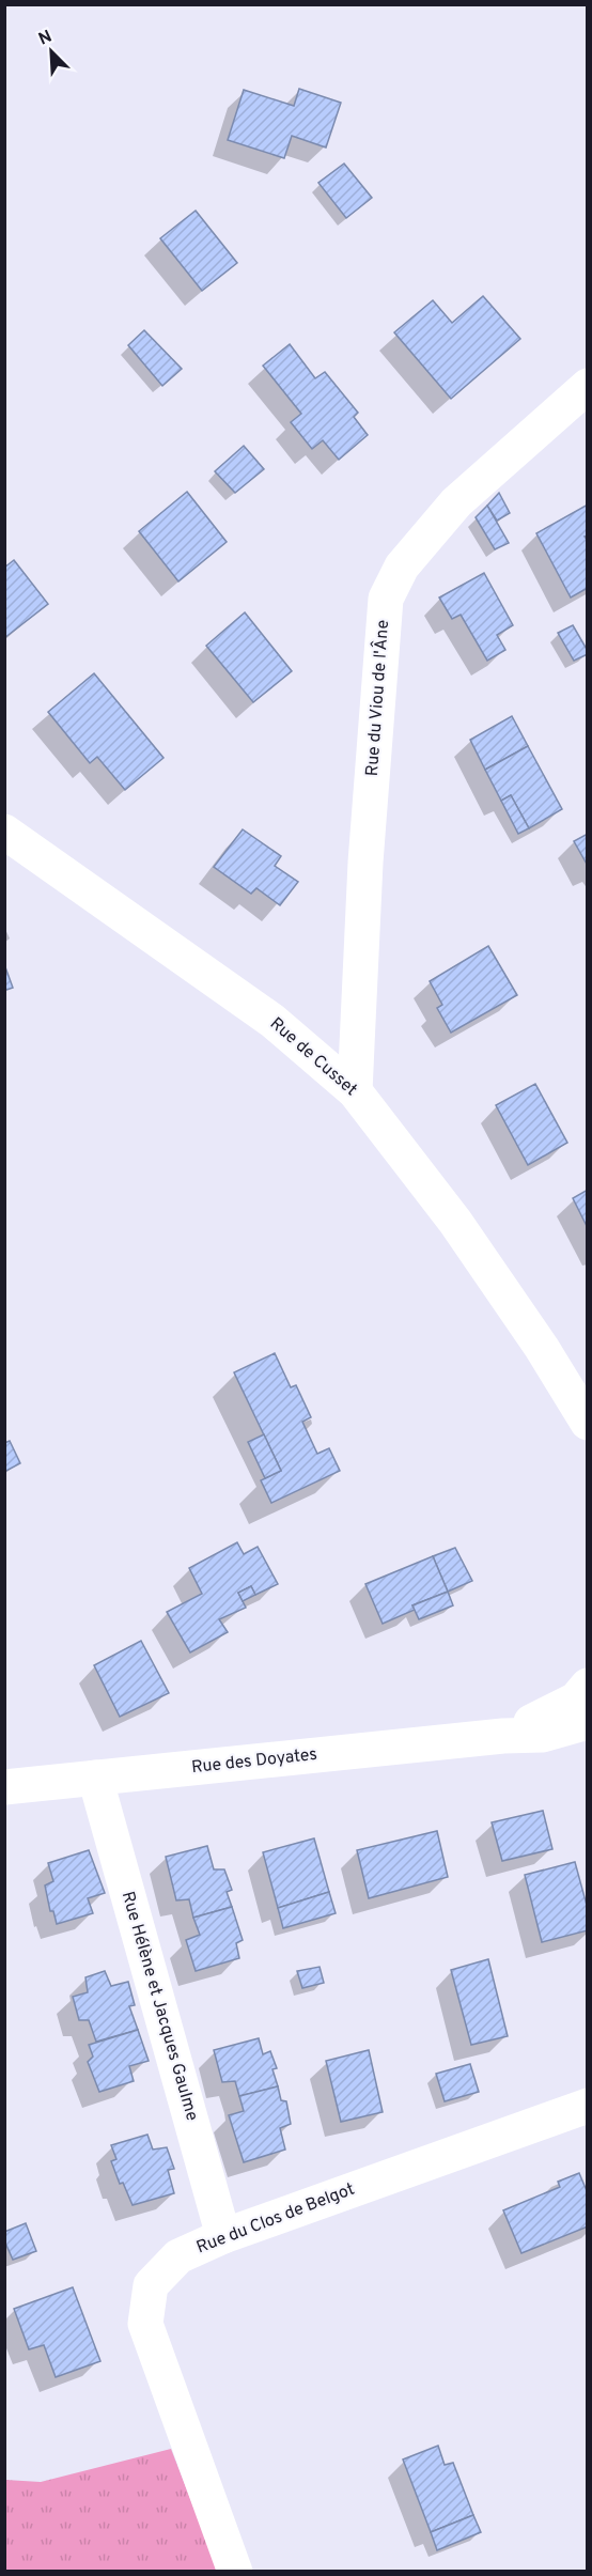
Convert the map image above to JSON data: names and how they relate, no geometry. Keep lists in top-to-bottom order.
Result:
{
  "streets": {
    "street": [
      "Rue du Viou de l'Âne",
      "Rue de Cusset",
      "Rue des Doyates",
      "Rue Hélène et Jacques Gaulme",
      "Rue du Clos de Belgot"
    ]
  },
  "crossings": [
    ["Rue du Viou de l'Âne", "Rue de Cusset"],
    ["Rue des Doyates", "Rue Hélène et Jacques Gaulme"],
    ["Rue Hélène et Jacques Gaulme", "Rue du Clos de Belgot"]
  ],
  "north": "top left"
}
